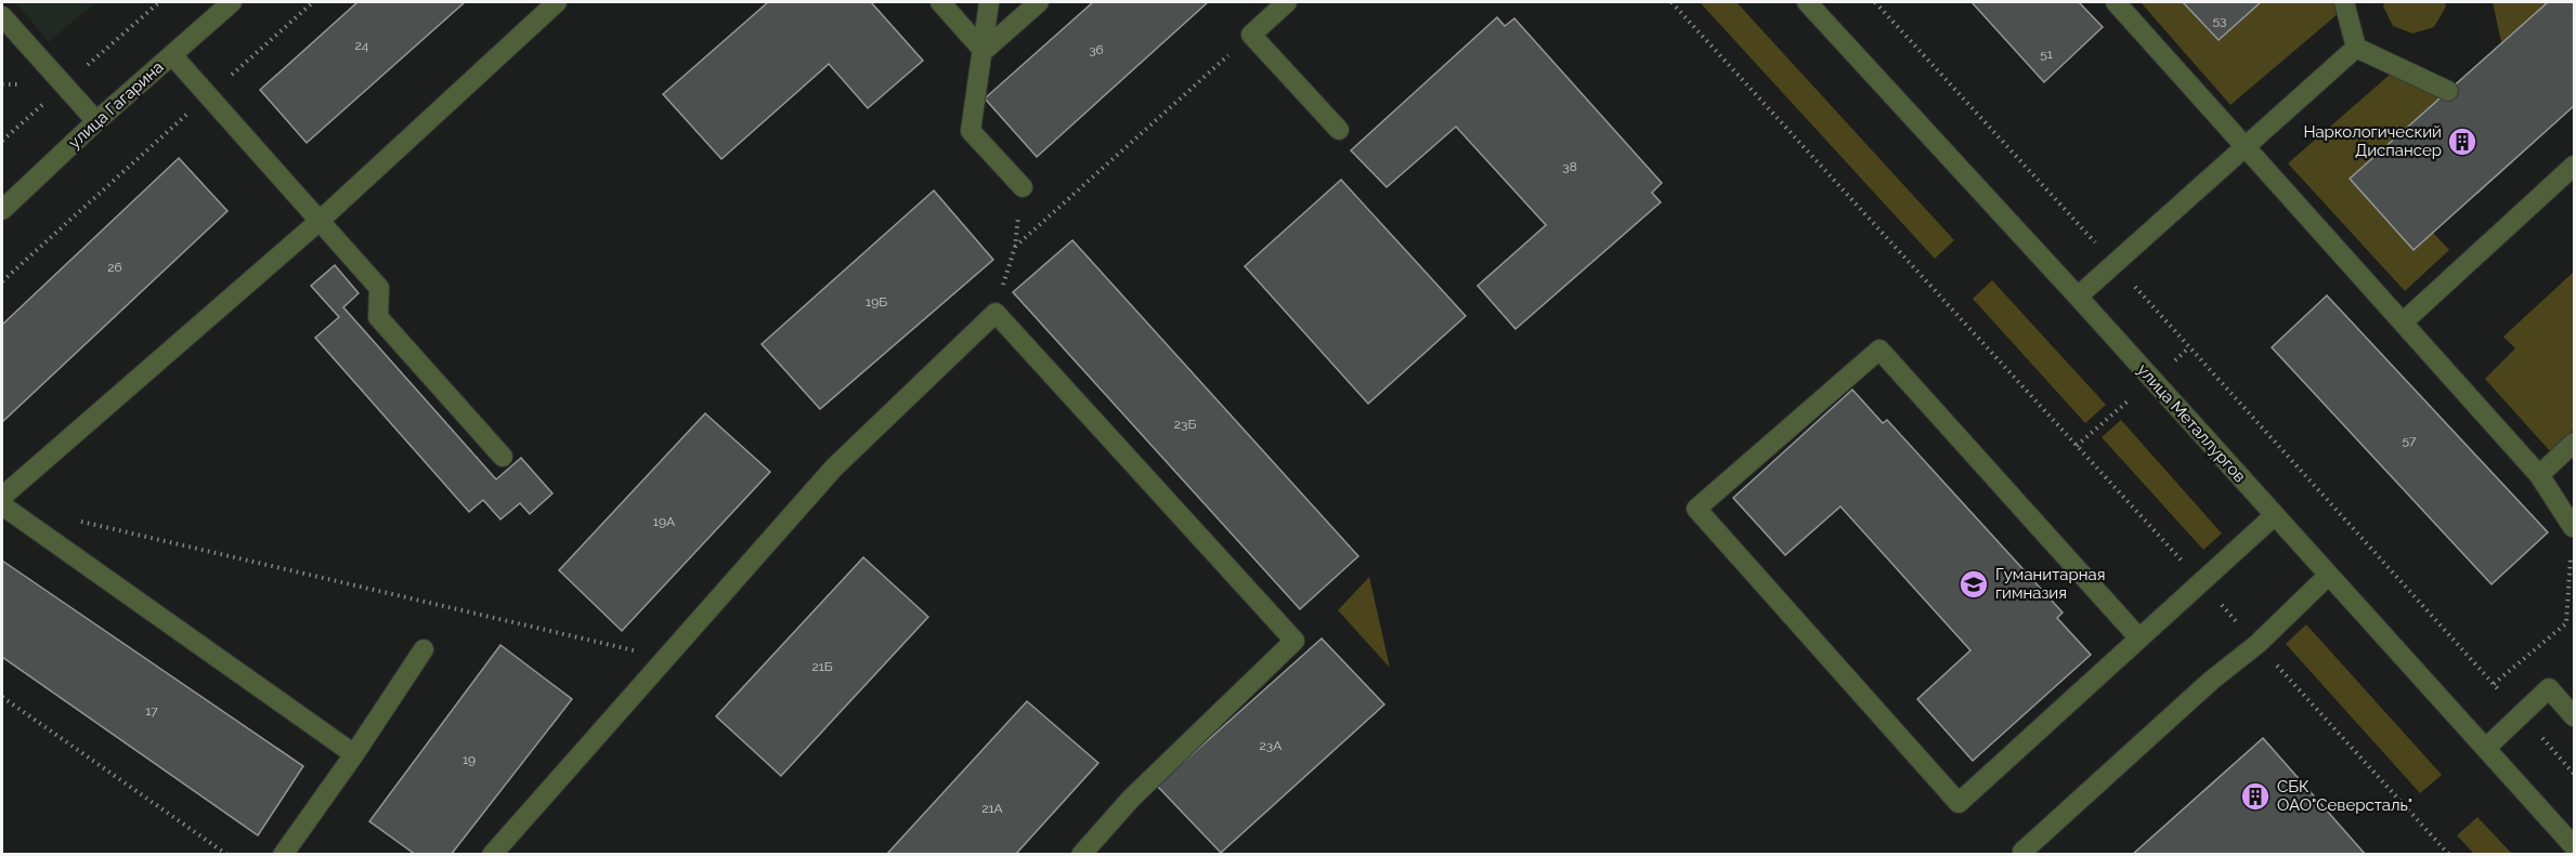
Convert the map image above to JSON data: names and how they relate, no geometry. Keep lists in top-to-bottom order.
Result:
{
  "streets": {
    "street": ["улица Гагарина", "улица Металлургов"]
  },
  "places": {
    "building": ["Наркологический Диспансер", "СБК ОАО\"Северсталь\""],
    "school or university": ["Гуманитарная гимназия"]
  },
  "house_numbers": [
    "53",
    "24",
    "36",
    "51",
    "38",
    "26",
    "19Б",
    "23Б",
    "57",
    "19А",
    "21Б",
    "17",
    "23А",
    "19",
    "21А"
  ]
}
